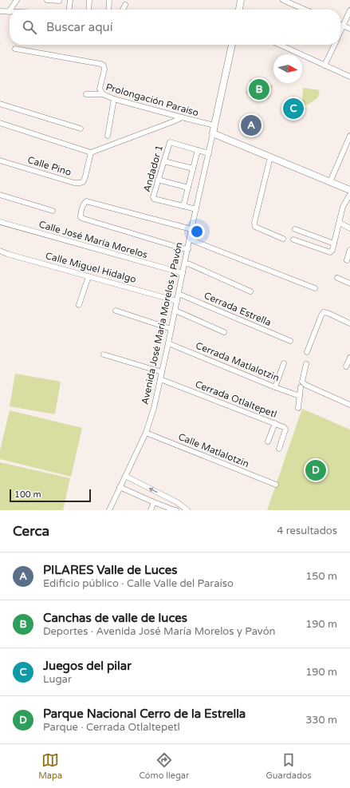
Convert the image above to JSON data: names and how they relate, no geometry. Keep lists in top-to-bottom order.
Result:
{
  "streets": {
    "street": [
      "Prolongación Paraíso",
      "Calle Pino",
      "Andador 1",
      "Calle José María Morelos",
      "Calle Miguel Hidalgo",
      "Cerrada Estrella",
      "Avenida José María Morelos y Pavón",
      "Cerrada Matlalotzin",
      "Cerrada Otlaltepetl",
      "Calle Matlalotzin"
    ]
  },
  "crossings": [
    ["Prolongación Paraíso", "Avenida José María Morelos y Pavón"],
    ["Calle José María Morelos", "Avenida José María Morelos y Pavón"],
    ["Calle Miguel Hidalgo", "Avenida José María Morelos y Pavón"],
    ["Cerrada Estrella", "Avenida José María Morelos y Pavón"],
    ["Avenida José María Morelos y Pavón", "Cerrada Matlalotzin"],
    ["Avenida José María Morelos y Pavón", "Cerrada Otlaltepetl"],
    ["Avenida José María Morelos y Pavón", "Calle Matlalotzin"]
  ],
  "scale_bar": "100 m",
  "north": "right",
  "page": {
    "search": "Buscar aquí",
    "pins": [
      "B",
      "C",
      "A",
      "D"
    ],
    "scale": "100 m",
    "heading": ["Cerca", "4 resultados"],
    "list": [
      {
        "mark": "A",
        "name": "PILARES Valle de Luces",
        "note": "Edificio público · Calle Valle del Paraíso",
        "value": "150 m"
      },
      {
        "mark": "B",
        "name": "Canchas de valle de luces",
        "note": "Deportes · Avenida José María Morelos y Pavón",
        "value": "190 m"
      },
      {
        "mark": "C",
        "name": "Juegos del pilar",
        "note": "Lugar",
        "value": "190 m"
      },
      {
        "mark": "D",
        "name": "Parque Nacional Cerro de la Estrella",
        "note": "Parque · Cerrada Otlaltepetl",
        "value": "330 m"
      }
    ],
    "nav": ["Mapa", "Cómo llegar", "Guardados"]
  }
}
